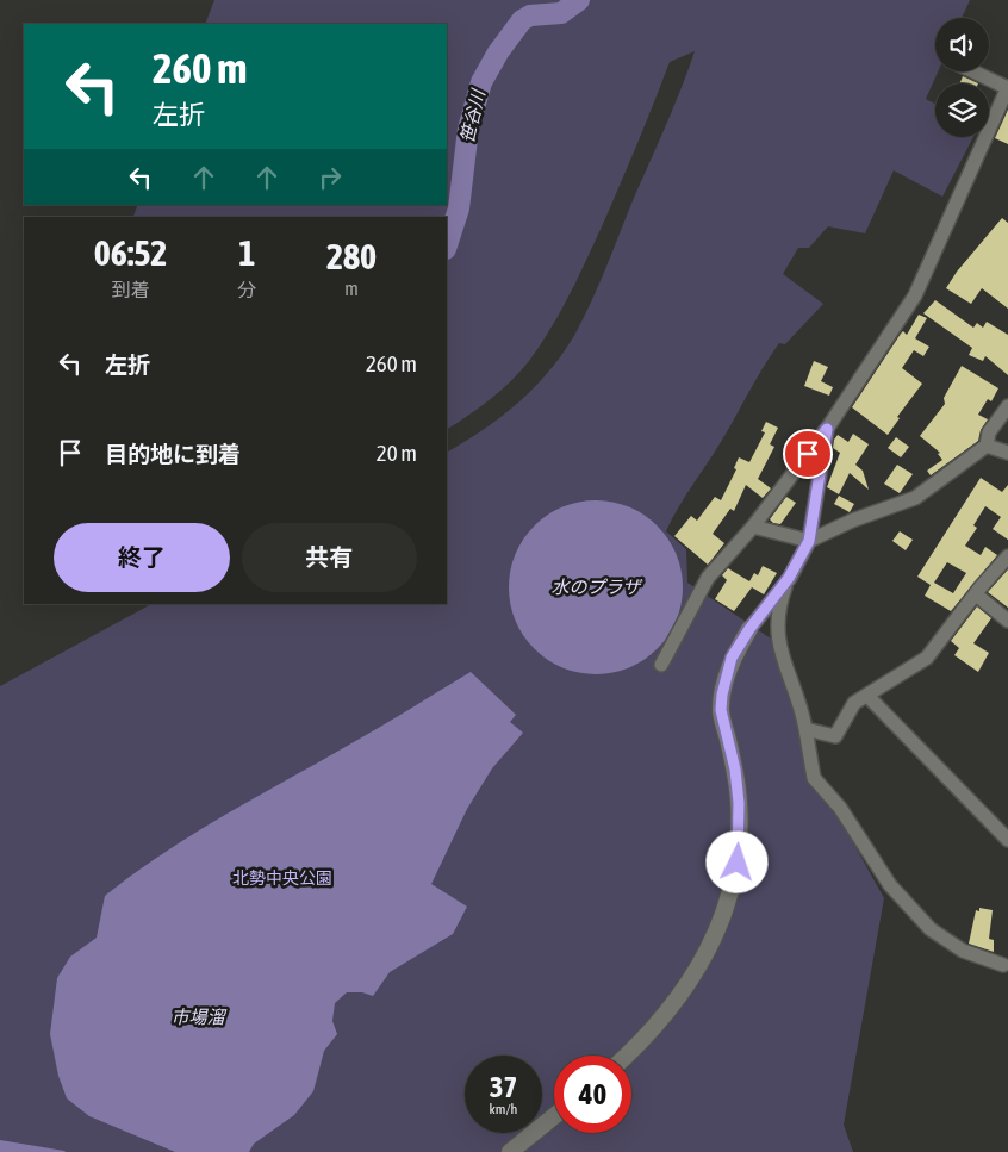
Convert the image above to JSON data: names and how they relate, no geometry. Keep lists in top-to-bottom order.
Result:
{
  "water": ["笹谷川", "水のプラザ", "市場溜"],
  "parks": ["北勢中央公園"],
  "page": {
    "turn": ["260 m", "左折"],
    "eta": [
      "06:52",
      "到着",
      "1",
      "分",
      "280",
      "m"
    ],
    "list": [
      {
        "name": "左折",
        "value": "260 m"
      },
      {
        "name": "目的地に到着",
        "value": "20 m"
      }
    ],
    "buttons": ["終了", "共有"],
    "speed": "37 km/h",
    "limit": "40"
  }
}
